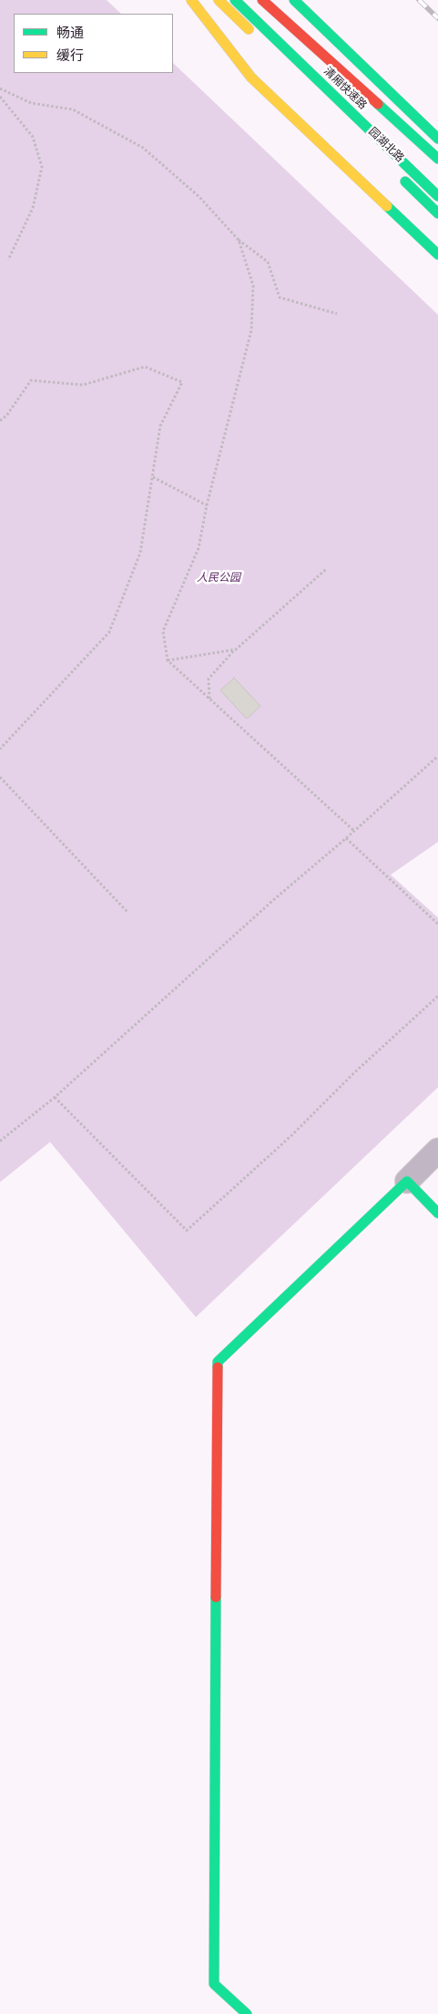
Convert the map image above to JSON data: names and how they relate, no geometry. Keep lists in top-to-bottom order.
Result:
{
  "streets": {
    "main road": ["清厢快速路", "园湖北路"]
  },
  "parks": ["人民公园"],
  "legend": ["畅通", "缓行"]
}
